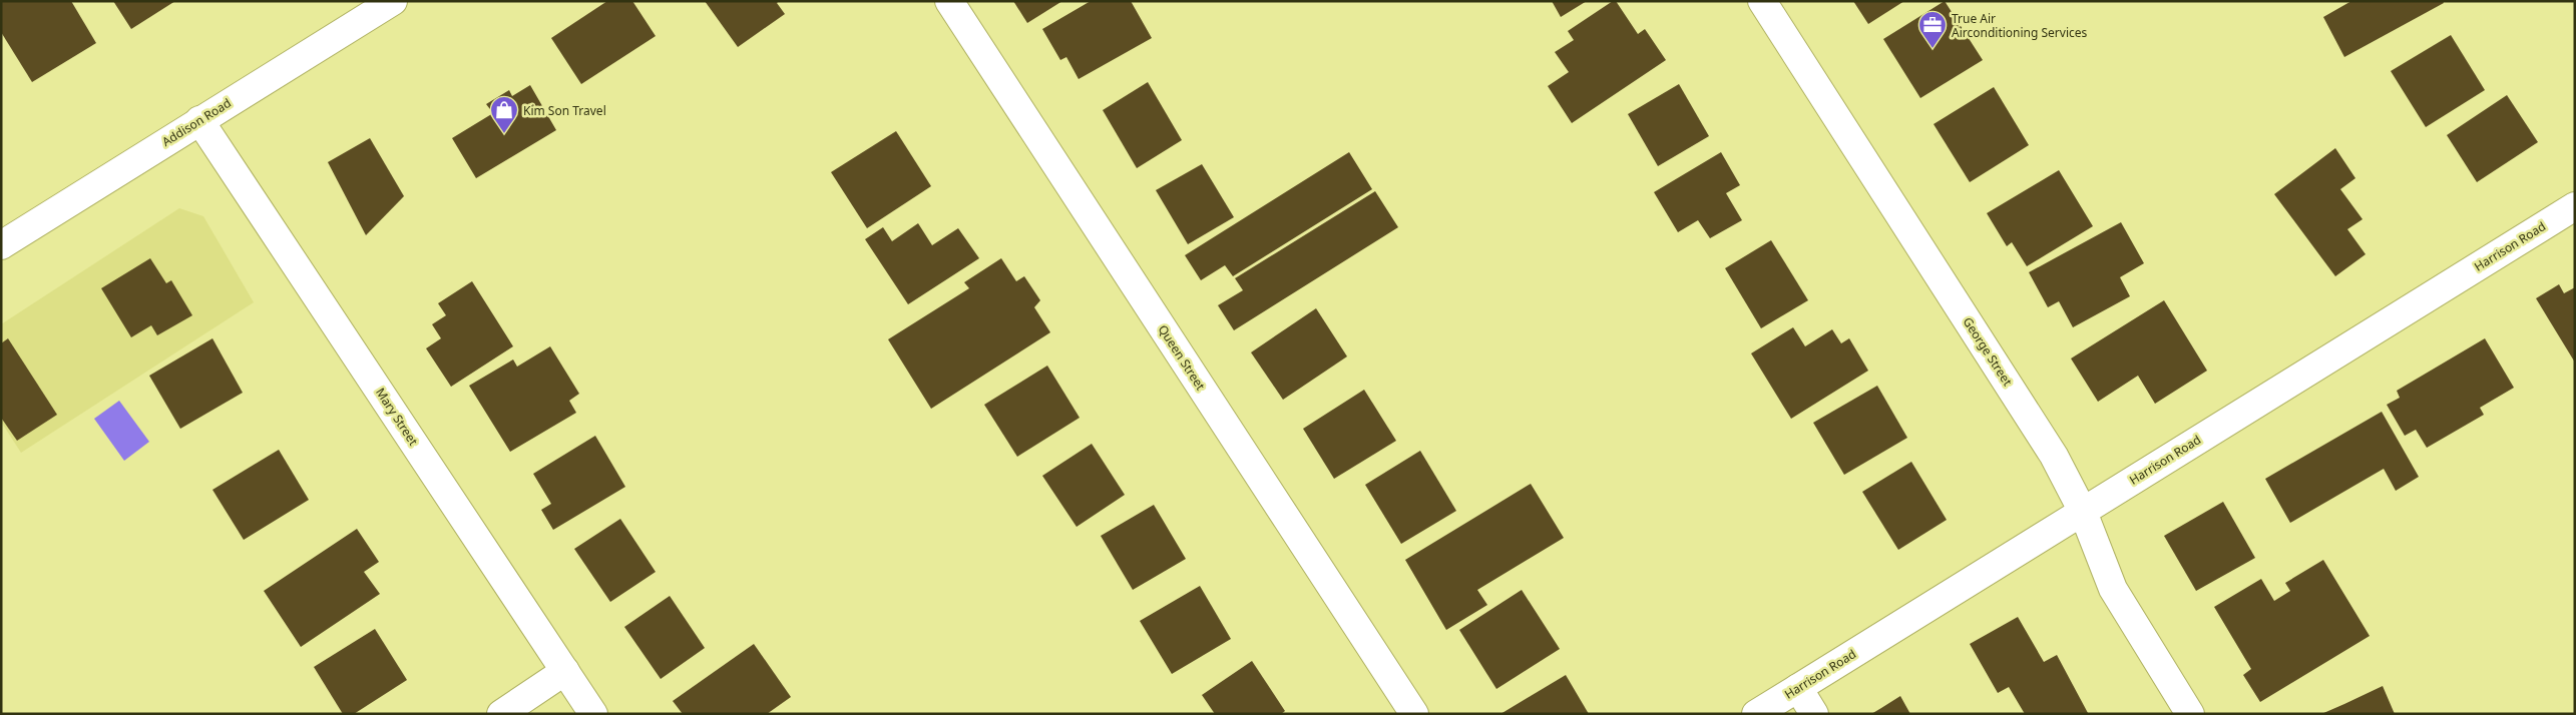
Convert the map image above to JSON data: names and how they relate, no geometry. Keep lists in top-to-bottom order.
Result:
{
  "streets": {
    "street": [
      "Addison Road",
      "Harrison Road",
      "George Street",
      "Queen Street",
      "Mary Street"
    ]
  },
  "crossings": [
    ["Addison Road", "Mary Street"],
    ["Harrison Road", "George Street"]
  ],
  "places": {
    "office": ["True Air Airconditioning Services"],
    "shop": ["Kim Son Travel"]
  }
}
